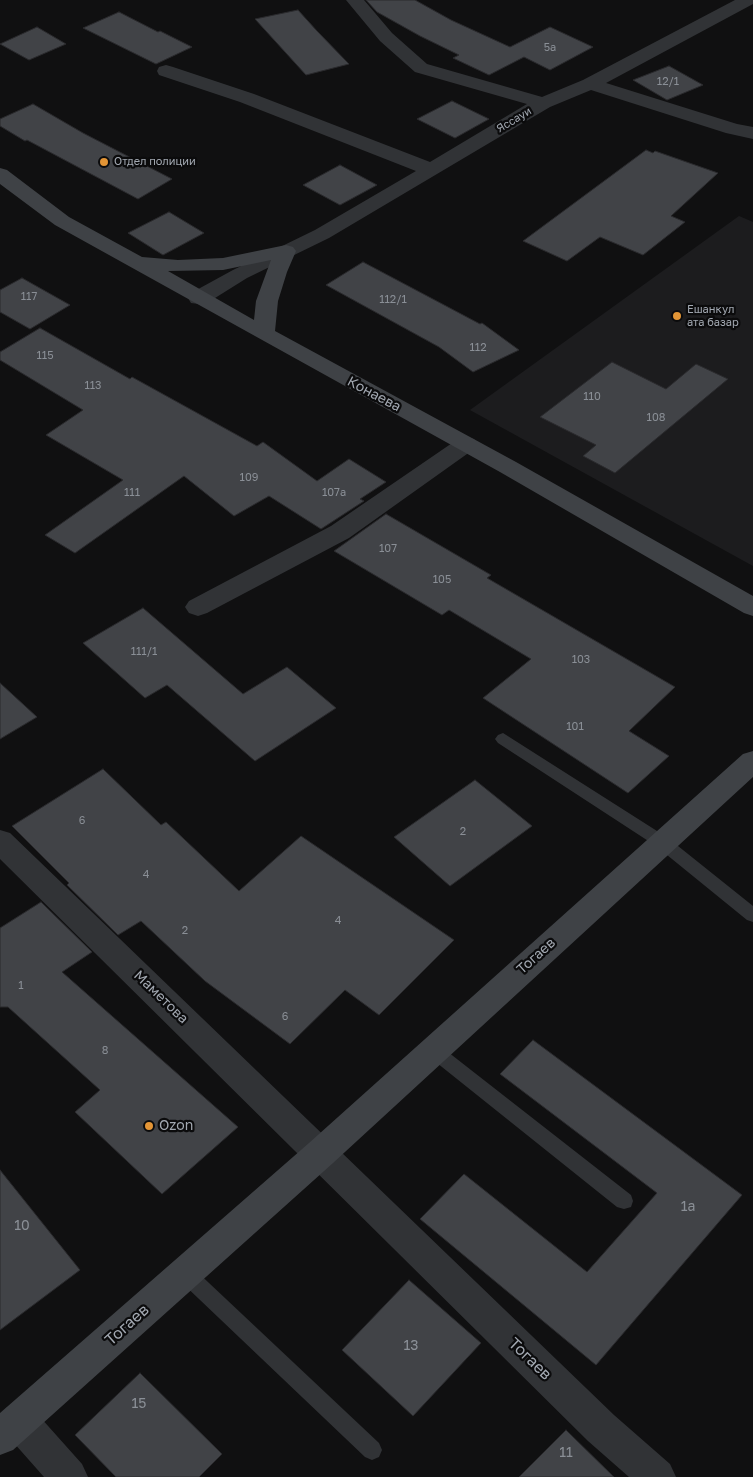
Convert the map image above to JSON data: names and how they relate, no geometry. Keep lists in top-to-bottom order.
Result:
{
  "streets": {
    "main road": ["Конаева", "Тогаев"],
    "street": ["Яссауи", "Маметова"]
  },
  "crossings": [
    ["Яссауи", "Конаева"],
    ["Тогаев", "Маметова"]
  ],
  "places": ["Отдел полиции", "Ешанкул ата базар", "Ozon"],
  "house_numbers": [
    "5а",
    "12/1",
    "117",
    "112/1",
    "112",
    "115",
    "113",
    "110",
    "108",
    "109",
    "111",
    "107а",
    "107",
    "105",
    "111/1",
    "103",
    "101",
    "6",
    "2",
    "4",
    "4",
    "2",
    "1",
    "6",
    "8",
    "1а",
    "10",
    "13",
    "15",
    "11"
  ]
}
